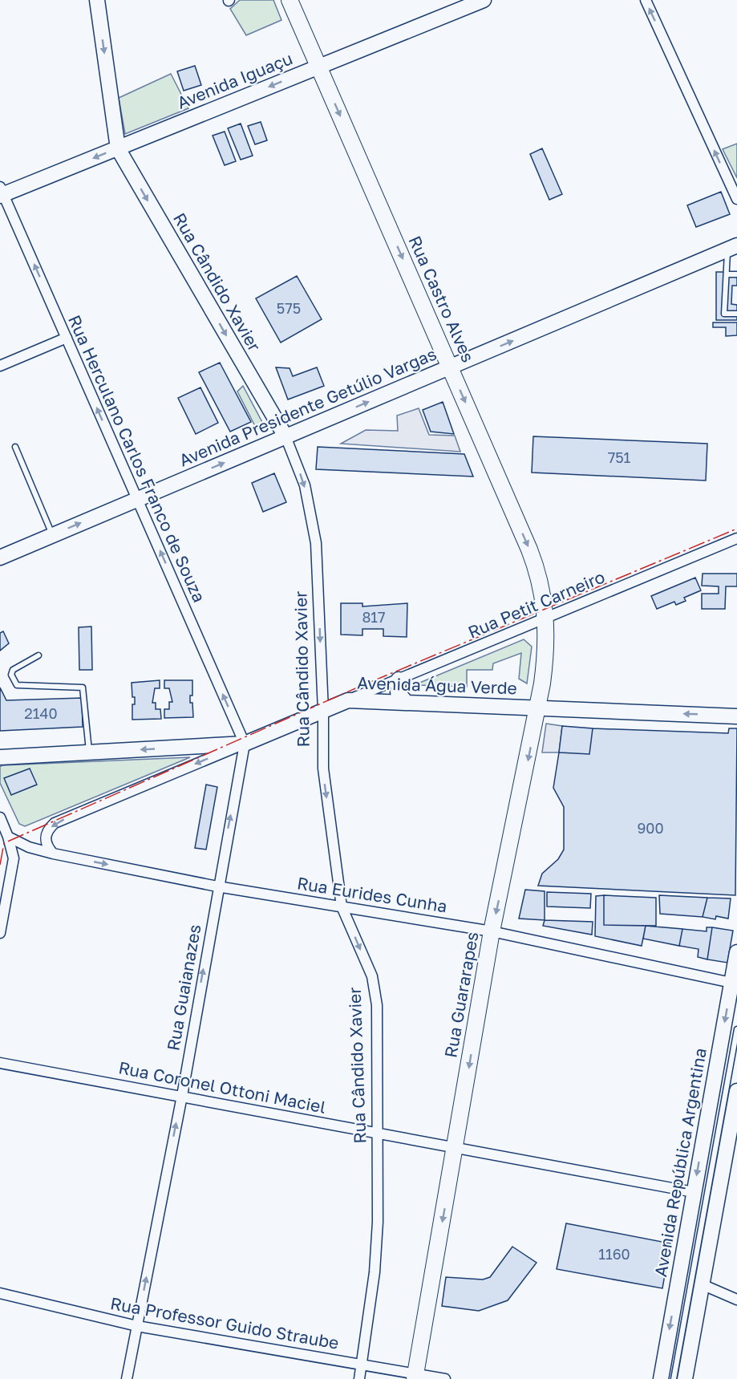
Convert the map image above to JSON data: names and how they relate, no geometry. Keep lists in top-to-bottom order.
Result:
{
  "streets": {
    "main road": [
      "Avenida Iguaçu",
      "Rua Cândido Xavier",
      "Rua Castro Alves",
      "Avenida Presidente Getúlio Vargas",
      "Avenida Água Verde",
      "Rua Guararapes",
      "Avenida República Argentina"
    ],
    "street": [
      "Rua Herculano Carlos Franco de Souza",
      "Rua Petit Carneiro",
      "Rua Eurides Cunha",
      "Rua Guaianazes",
      "Rua Coronel Ottoni Maciel",
      "Rua Professor Guido Straube"
    ]
  },
  "crossings": [
    ["Avenida Iguaçu", "Rua Cândido Xavier"],
    ["Avenida Iguaçu", "Rua Castro Alves"],
    ["Avenida Iguaçu", "Rua Herculano Carlos Franco de Souza"],
    ["Rua Cândido Xavier", "Avenida Presidente Getúlio Vargas"],
    ["Rua Cândido Xavier", "Avenida Água Verde"],
    ["Rua Cândido Xavier", "Rua Eurides Cunha"],
    ["Rua Cândido Xavier", "Rua Coronel Ottoni Maciel"],
    ["Rua Cândido Xavier", "Rua Professor Guido Straube"],
    ["Rua Castro Alves", "Avenida Presidente Getúlio Vargas"],
    ["Rua Castro Alves", "Rua Petit Carneiro"],
    ["Rua Castro Alves", "Rua Guararapes"],
    ["Avenida Presidente Getúlio Vargas", "Rua Herculano Carlos Franco de Souza"],
    ["Rua Herculano Carlos Franco de Souza", "Avenida Água Verde"],
    ["Rua Herculano Carlos Franco de Souza", "Rua Guaianazes"],
    ["Rua Petit Carneiro", "Avenida Água Verde"],
    ["Rua Petit Carneiro", "Rua Guararapes"],
    ["Avenida Água Verde", "Rua Guaianazes"],
    ["Avenida Água Verde", "Rua Guararapes"],
    ["Rua Eurides Cunha", "Rua Guaianazes"],
    ["Rua Eurides Cunha", "Rua Guararapes"],
    ["Rua Eurides Cunha", "Avenida República Argentina"],
    ["Rua Guaianazes", "Rua Coronel Ottoni Maciel"],
    ["Rua Guaianazes", "Rua Professor Guido Straube"],
    ["Rua Guararapes", "Rua Coronel Ottoni Maciel"],
    ["Rua Guararapes", "Rua Professor Guido Straube"],
    ["Rua Coronel Ottoni Maciel", "Avenida República Argentina"]
  ],
  "one_way": [
    "Avenida Iguaçu",
    "Rua Cândido Xavier",
    "Rua Castro Alves",
    "Avenida Presidente Getúlio Vargas",
    "Rua Herculano Carlos Franco de Souza",
    "Avenida Água Verde",
    "Rua Guaianazes",
    "Rua Guararapes"
  ],
  "house_numbers": [
    "575",
    "751",
    "817",
    "2140",
    "900",
    "1160"
  ]
}
